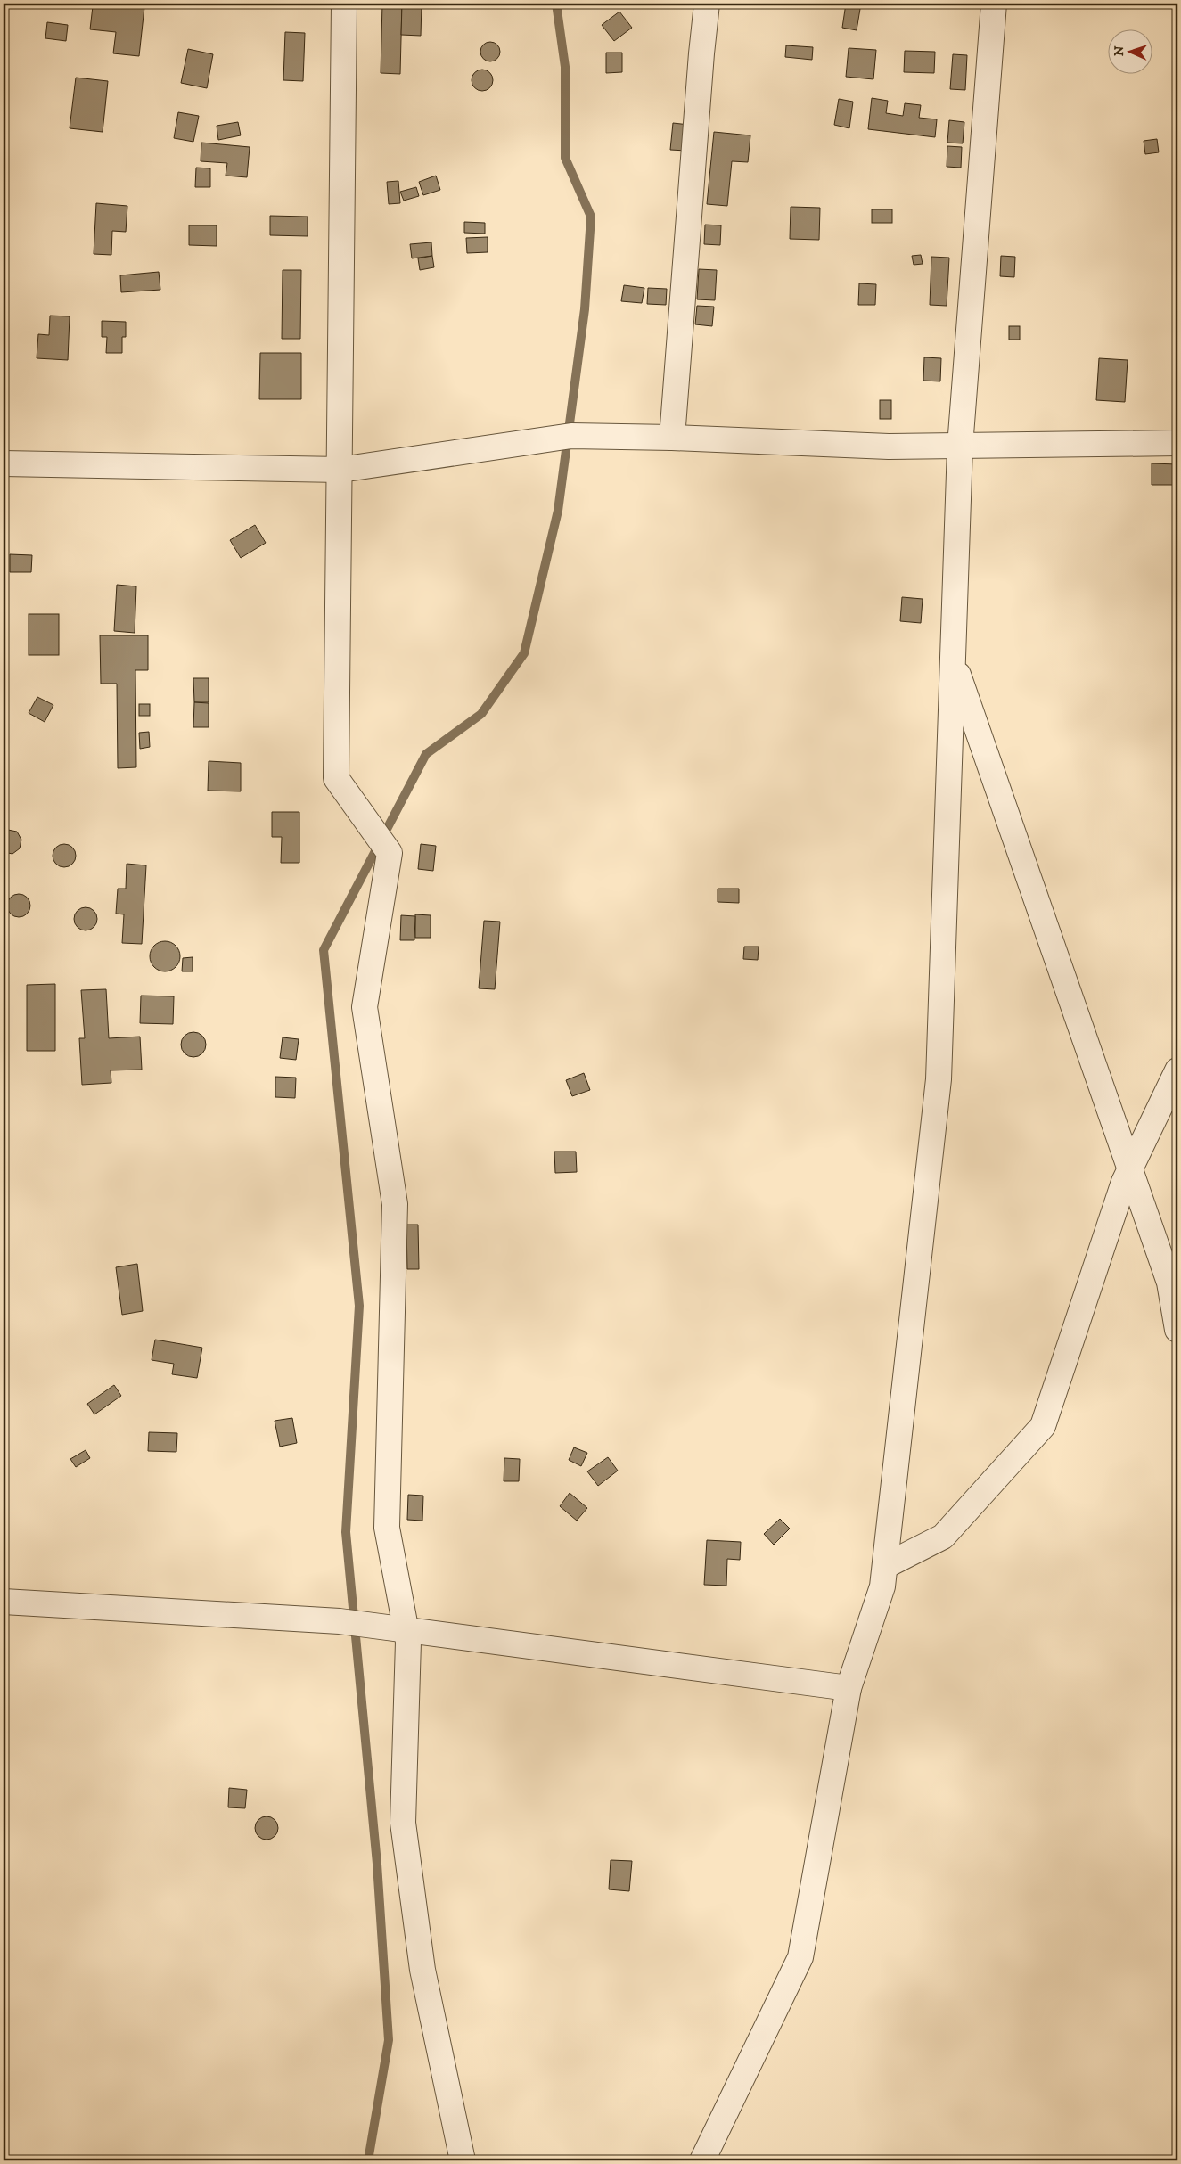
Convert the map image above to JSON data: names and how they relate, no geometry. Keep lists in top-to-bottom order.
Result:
{
  "north": "left"
}
